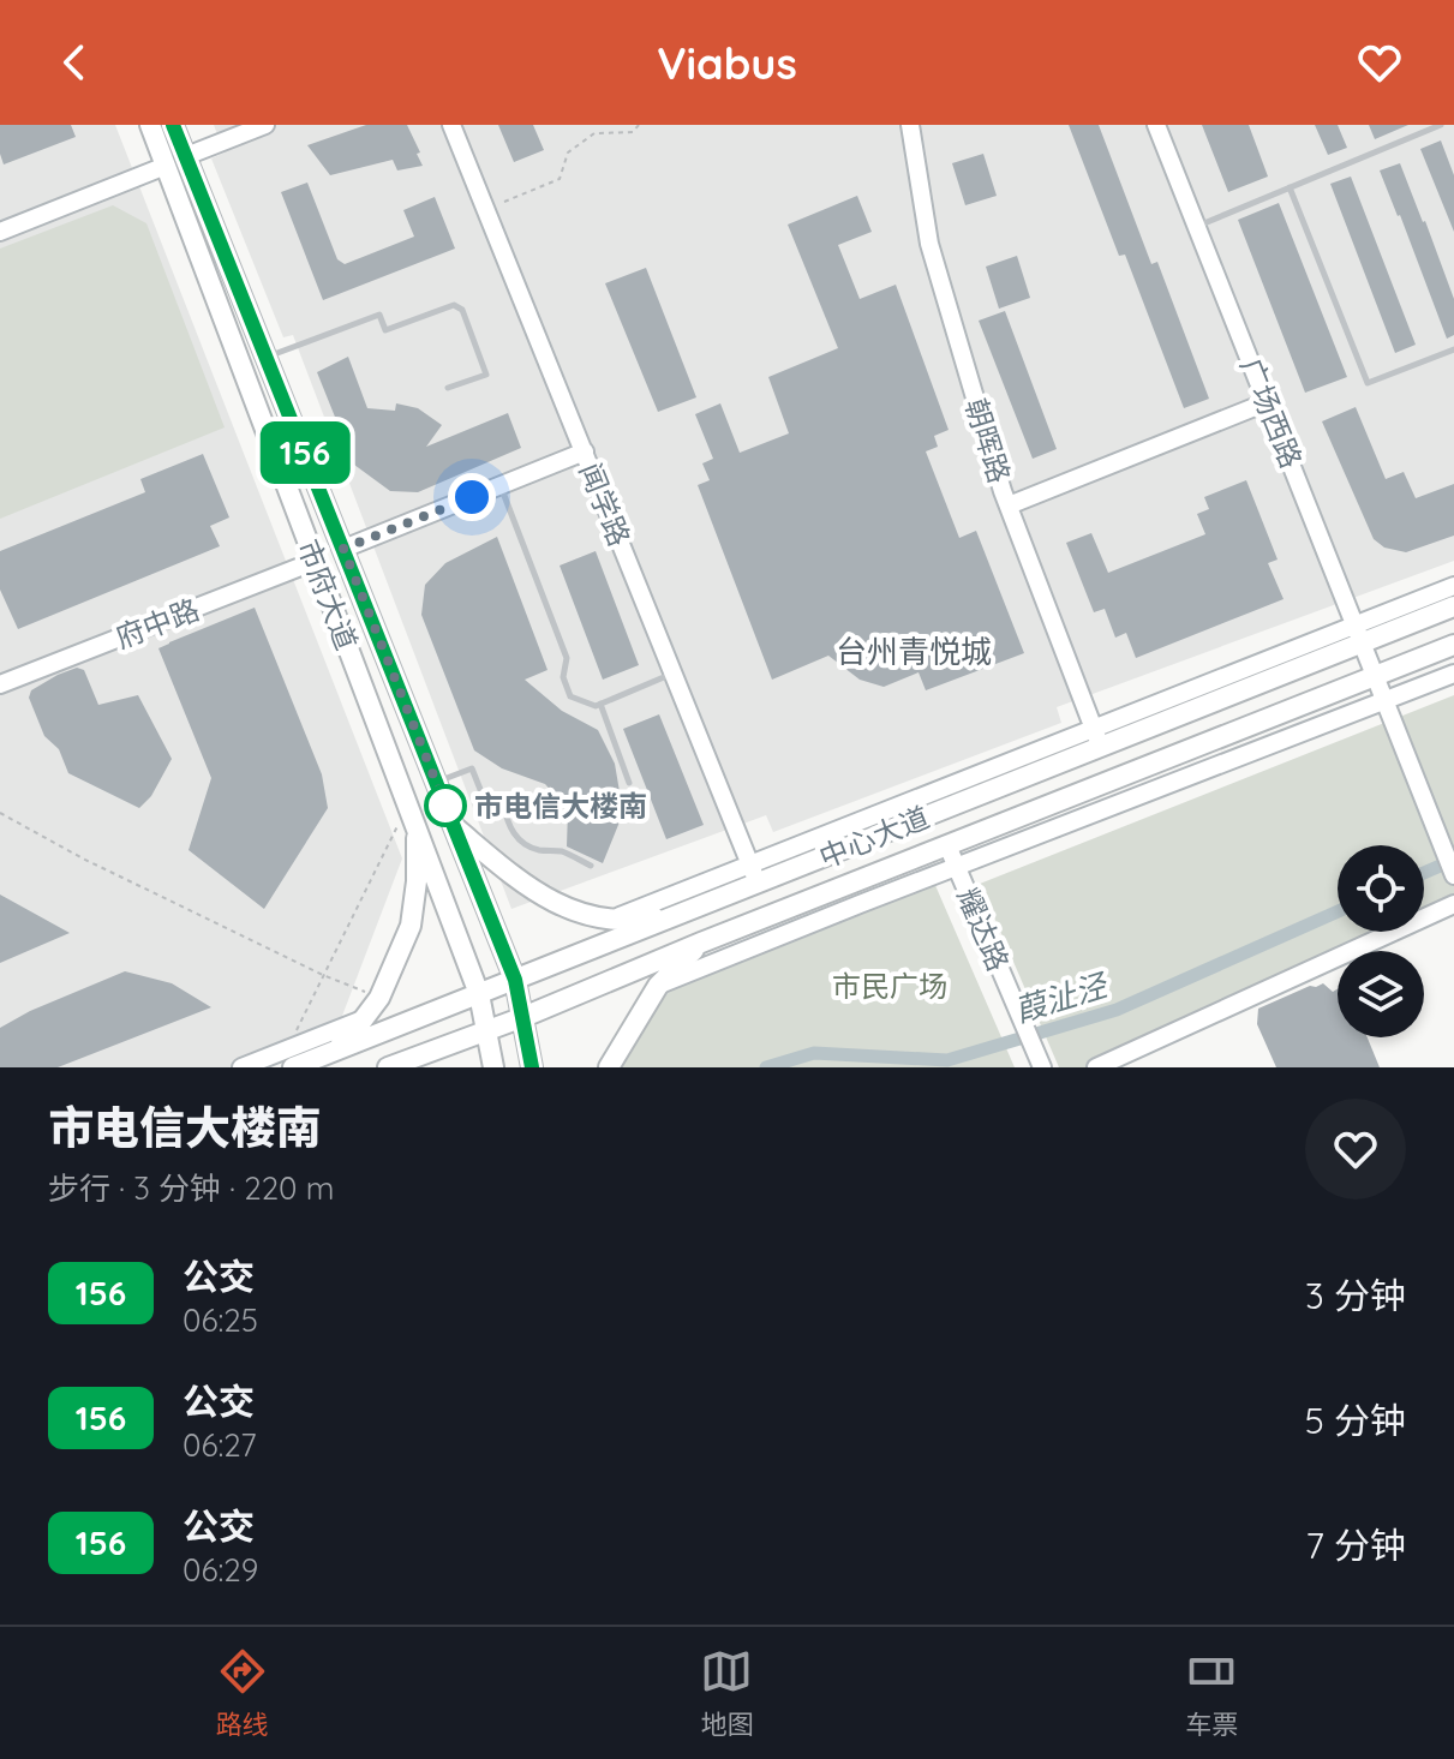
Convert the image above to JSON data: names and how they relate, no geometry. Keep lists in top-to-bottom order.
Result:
{
  "streets": {
    "main road": ["市府大道", "中心大道"],
    "street": [
      "广场西路",
      "朝晖路",
      "闻学路",
      "府中路",
      "耀达路"
    ]
  },
  "crossings": [
    ["广场西路", "中心大道"],
    ["朝晖路", "中心大道"],
    ["闻学路", "中心大道"],
    ["市府大道", "府中路"],
    ["市府大道", "中心大道"],
    ["中心大道", "耀达路"]
  ],
  "districts": ["台州青悦城"],
  "water": ["葭沚泾"],
  "parks": ["市民广场"],
  "places": ["市电信大楼南"],
  "lines": ["bus line 156"],
  "page": {
    "header": "Viabus",
    "on_map": "156",
    "heading": ["市电信大楼南", "步行 · 3 分钟 · 220 m"],
    "list": [
      {
        "mark": "156",
        "name": "公交",
        "note": "06:25",
        "value": "3 分钟"
      },
      {
        "mark": "156",
        "name": "公交",
        "note": "06:27",
        "value": "5 分钟"
      },
      {
        "mark": "156",
        "name": "公交",
        "note": "06:29",
        "value": "7 分钟"
      }
    ],
    "tabs": ["路线", "地图", "车票"]
  }
}
